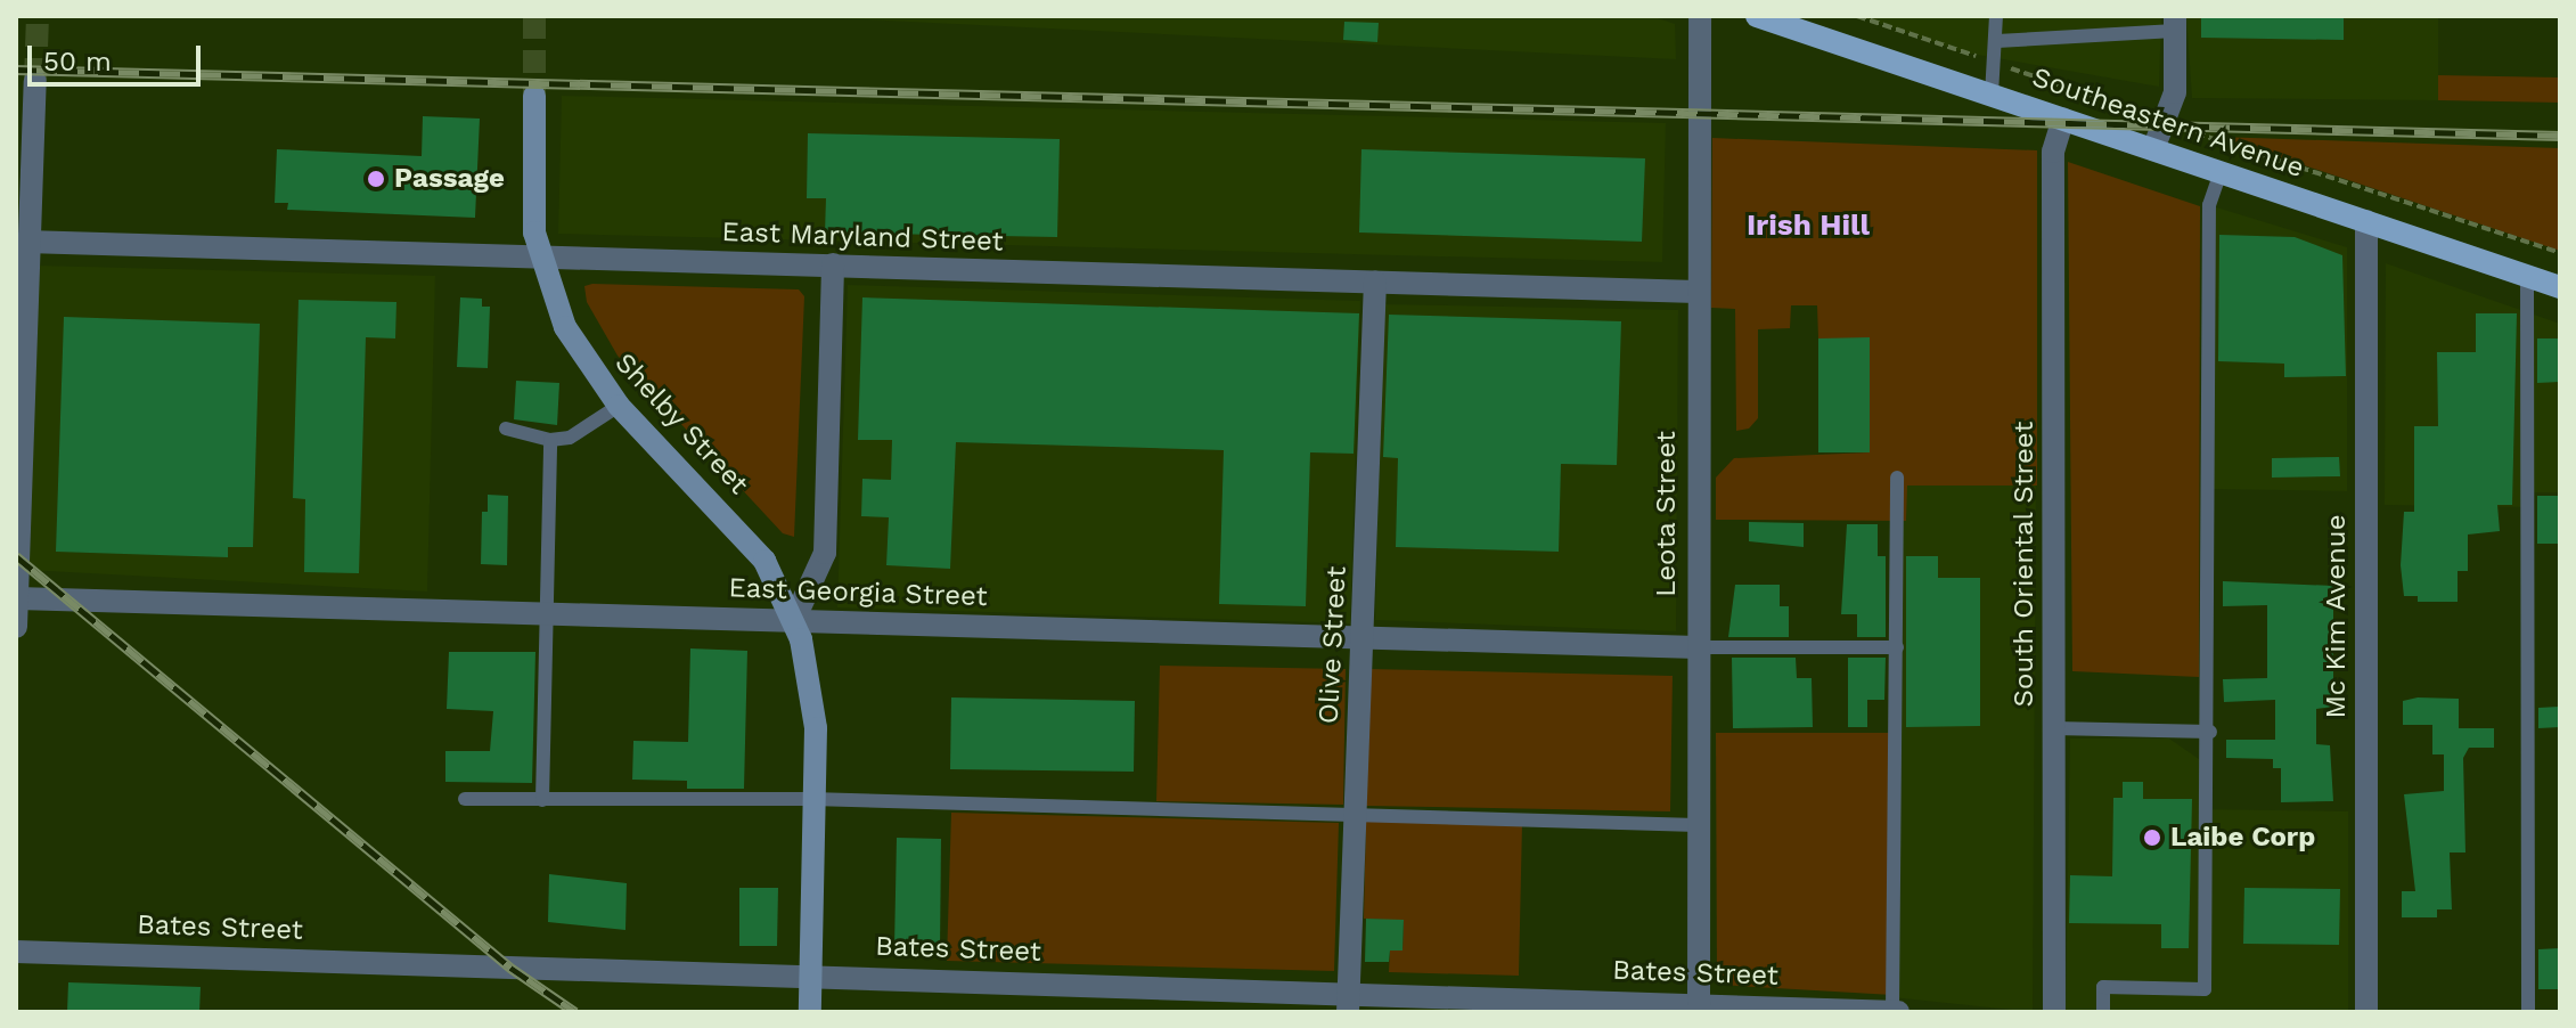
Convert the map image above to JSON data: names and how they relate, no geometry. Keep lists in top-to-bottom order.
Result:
{
  "streets": {
    "main road": ["Southeastern Avenue", "Shelby Street"],
    "street": [
      "East Maryland Street",
      "Leota Street",
      "South Oriental Street",
      "East Georgia Street",
      "Mc Kim Avenue",
      "Olive Street",
      "Bates Street"
    ]
  },
  "crossings": [
    ["Southeastern Avenue", "South Oriental Street"],
    ["Southeastern Avenue", "Mc Kim Avenue"],
    ["East Maryland Street", "Shelby Street"],
    ["East Maryland Street", "Leota Street"],
    ["East Maryland Street", "Olive Street"],
    ["Shelby Street", "East Georgia Street"],
    ["Shelby Street", "Bates Street"],
    ["Leota Street", "East Georgia Street"],
    ["Leota Street", "Bates Street"],
    ["East Georgia Street", "Olive Street"],
    ["Olive Street", "Bates Street"]
  ],
  "districts": ["Irish Hill"],
  "places": ["Passage", "Laibe Corp"],
  "scale_bar": "50 m"
}
